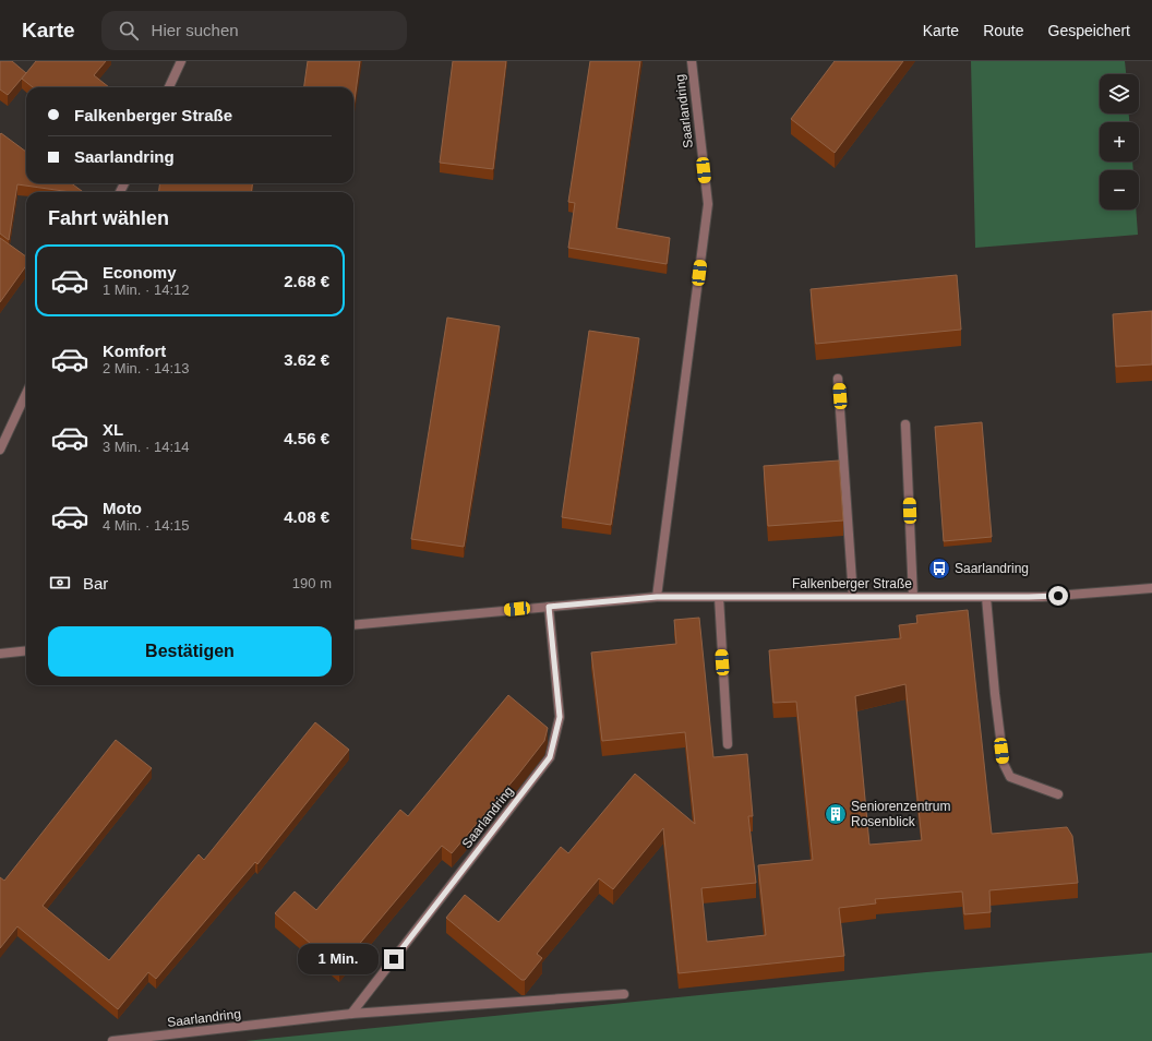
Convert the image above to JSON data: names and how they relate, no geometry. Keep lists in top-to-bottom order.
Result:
{
  "streets": {
    "street": ["Saarlandring", "Falkenberger Straße"]
  },
  "crossings": [
    ["Saarlandring", "Falkenberger Straße"]
  ],
  "places": {
    "bus stop": ["Saarlandring"],
    "building": ["Seniorenzentrum Rosenblick"]
  },
  "page": {
    "header": "Karte",
    "search": "Hier suchen",
    "nav": ["Karte", "Route", "Gespeichert"],
    "map_buttons": ["+", "−"],
    "banner": ["Falkenberger Straße", "Saarlandring"],
    "heading": "Fahrt wählen",
    "list": [
      {
        "name": "Economy",
        "note": "1 Min. · 14:12",
        "value": "2.68 €"
      },
      {
        "name": "Komfort",
        "note": "2 Min. · 14:13",
        "value": "3.62 €"
      },
      {
        "name": "XL",
        "note": "3 Min. · 14:14",
        "value": "4.56 €"
      },
      {
        "name": "Moto",
        "note": "4 Min. · 14:15",
        "value": "4.08 €"
      }
    ],
    "pay": ["Bar", "190 m"],
    "buttons": "Bestätigen",
    "bubble": "1 Min."
  }
}
